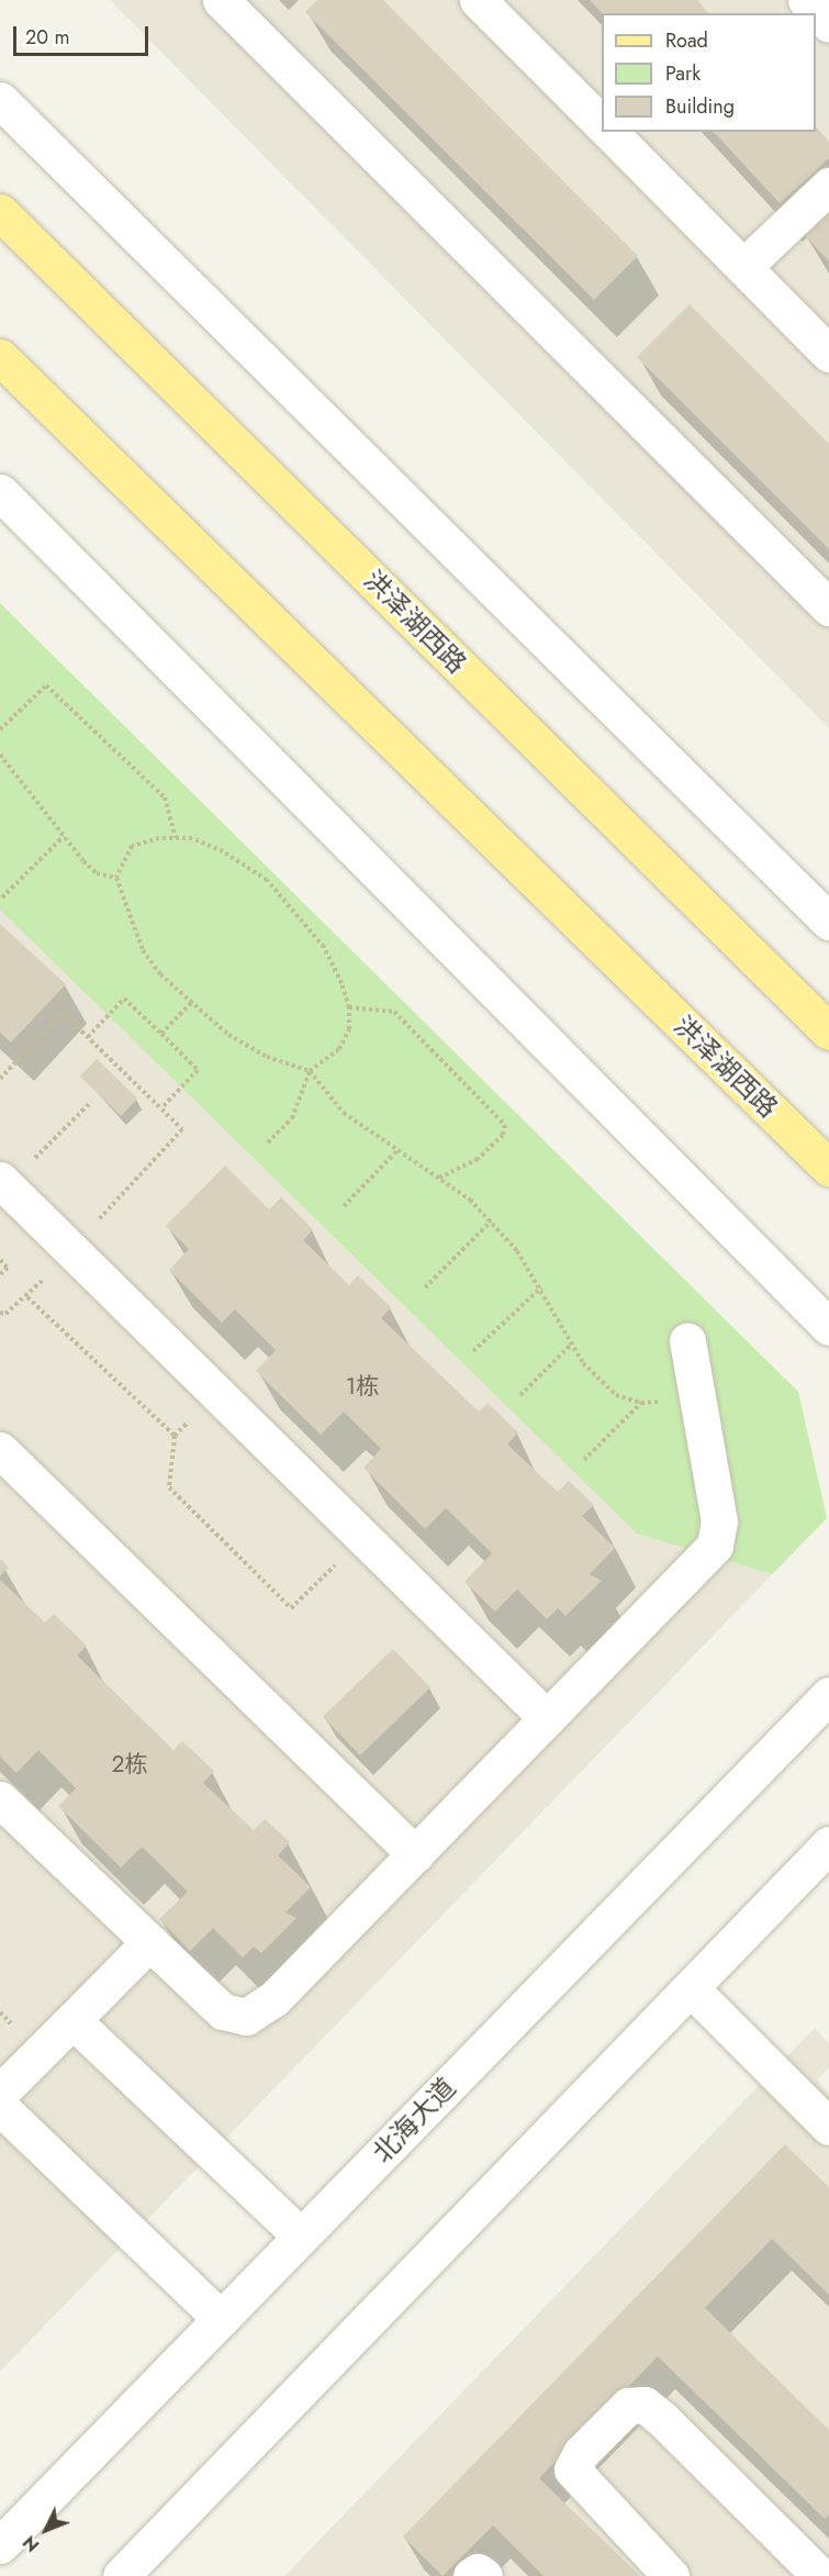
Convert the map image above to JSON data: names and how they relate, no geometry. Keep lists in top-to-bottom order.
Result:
{
  "streets": {
    "main road": ["洪泽湖西路"],
    "street": ["北海大道"]
  },
  "house_numbers": ["1栋", "2栋"],
  "legend": ["Road", "Park", "Building"],
  "scale_bar": "20 m",
  "north": "bottom left"
}
